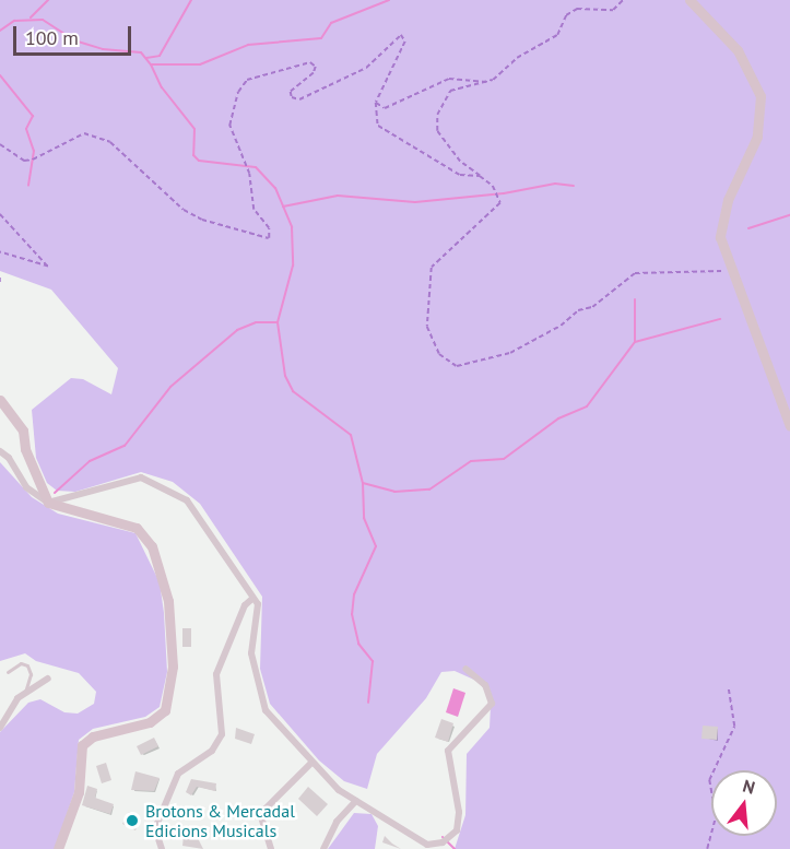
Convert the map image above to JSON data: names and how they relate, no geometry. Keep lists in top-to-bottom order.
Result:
{
  "places": ["Brotons & Mercadal Edicions Musicals"],
  "scale_bar": "100 m",
  "north": "top"
}
